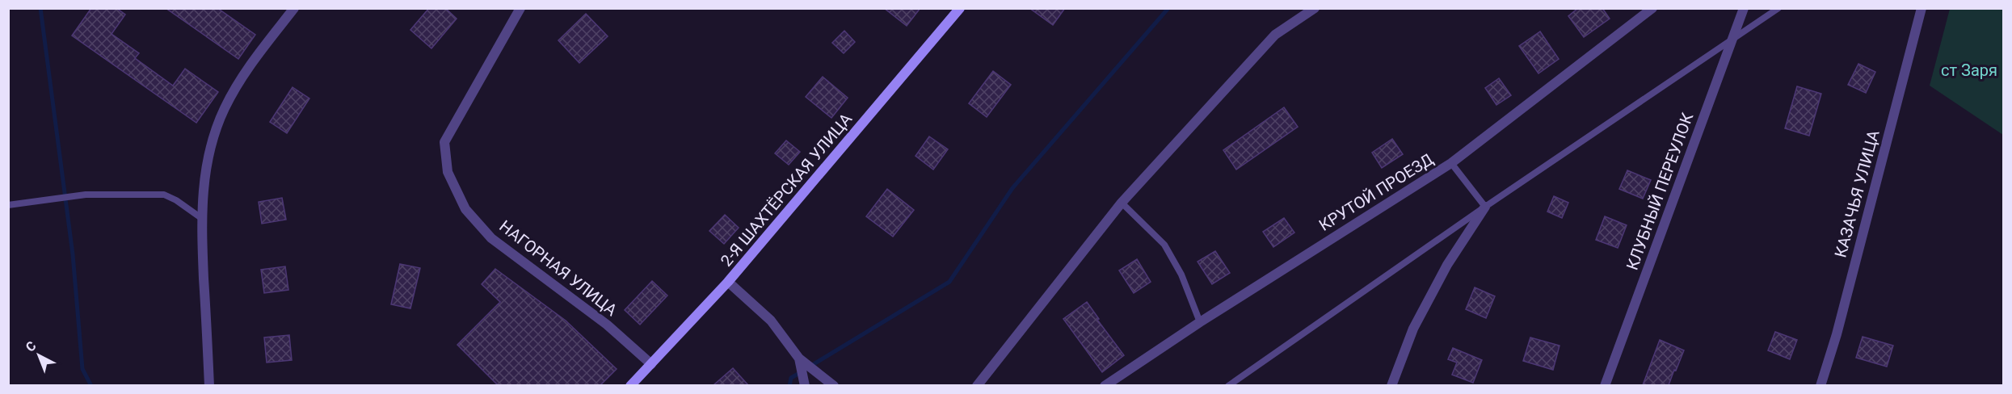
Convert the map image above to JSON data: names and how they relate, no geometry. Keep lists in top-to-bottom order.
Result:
{
  "streets": {
    "main road": ["2-Я ШАХТЁРСКАЯ УЛИЦА"],
    "street": [
      "КЛУБНЫЙ ПЕРЕУЛОК",
      "КРУТОЙ ПРОЕЗД",
      "КАЗАЧЬЯ УЛИЦА",
      "НАГОРНАЯ УЛИЦА"
    ]
  },
  "crossings": [
    ["2-Я ШАХТЁРСКАЯ УЛИЦА", "НАГОРНАЯ УЛИЦА"]
  ],
  "parks": ["ст Заря"],
  "north": "top left"
}
